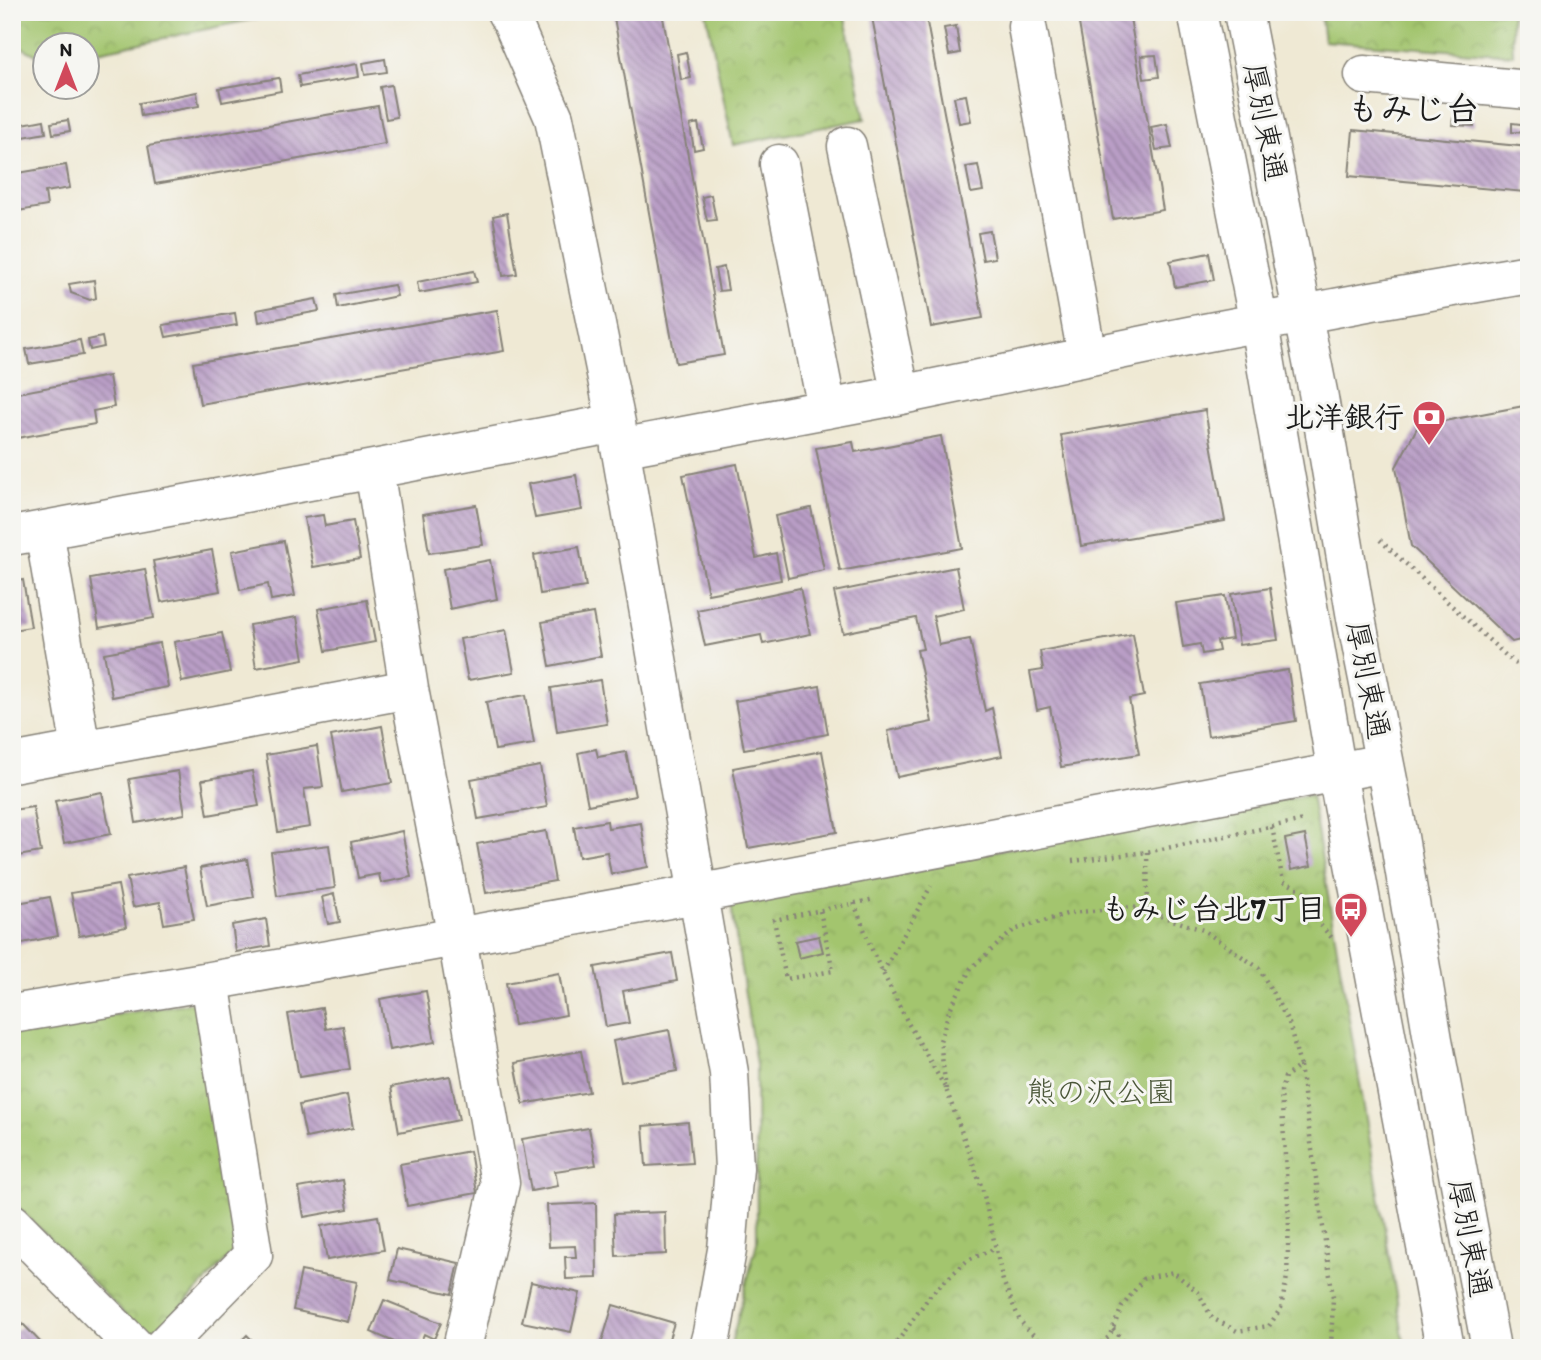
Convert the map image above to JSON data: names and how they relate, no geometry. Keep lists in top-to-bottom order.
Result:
{
  "streets": {
    "street": ["厚別東通"]
  },
  "districts": ["もみじ台"],
  "parks": ["熊の沢公園"],
  "places": {
    "bank": ["北洋銀行"],
    "bus stop": ["もみじ台北7丁目"]
  },
  "north": "top"
}
